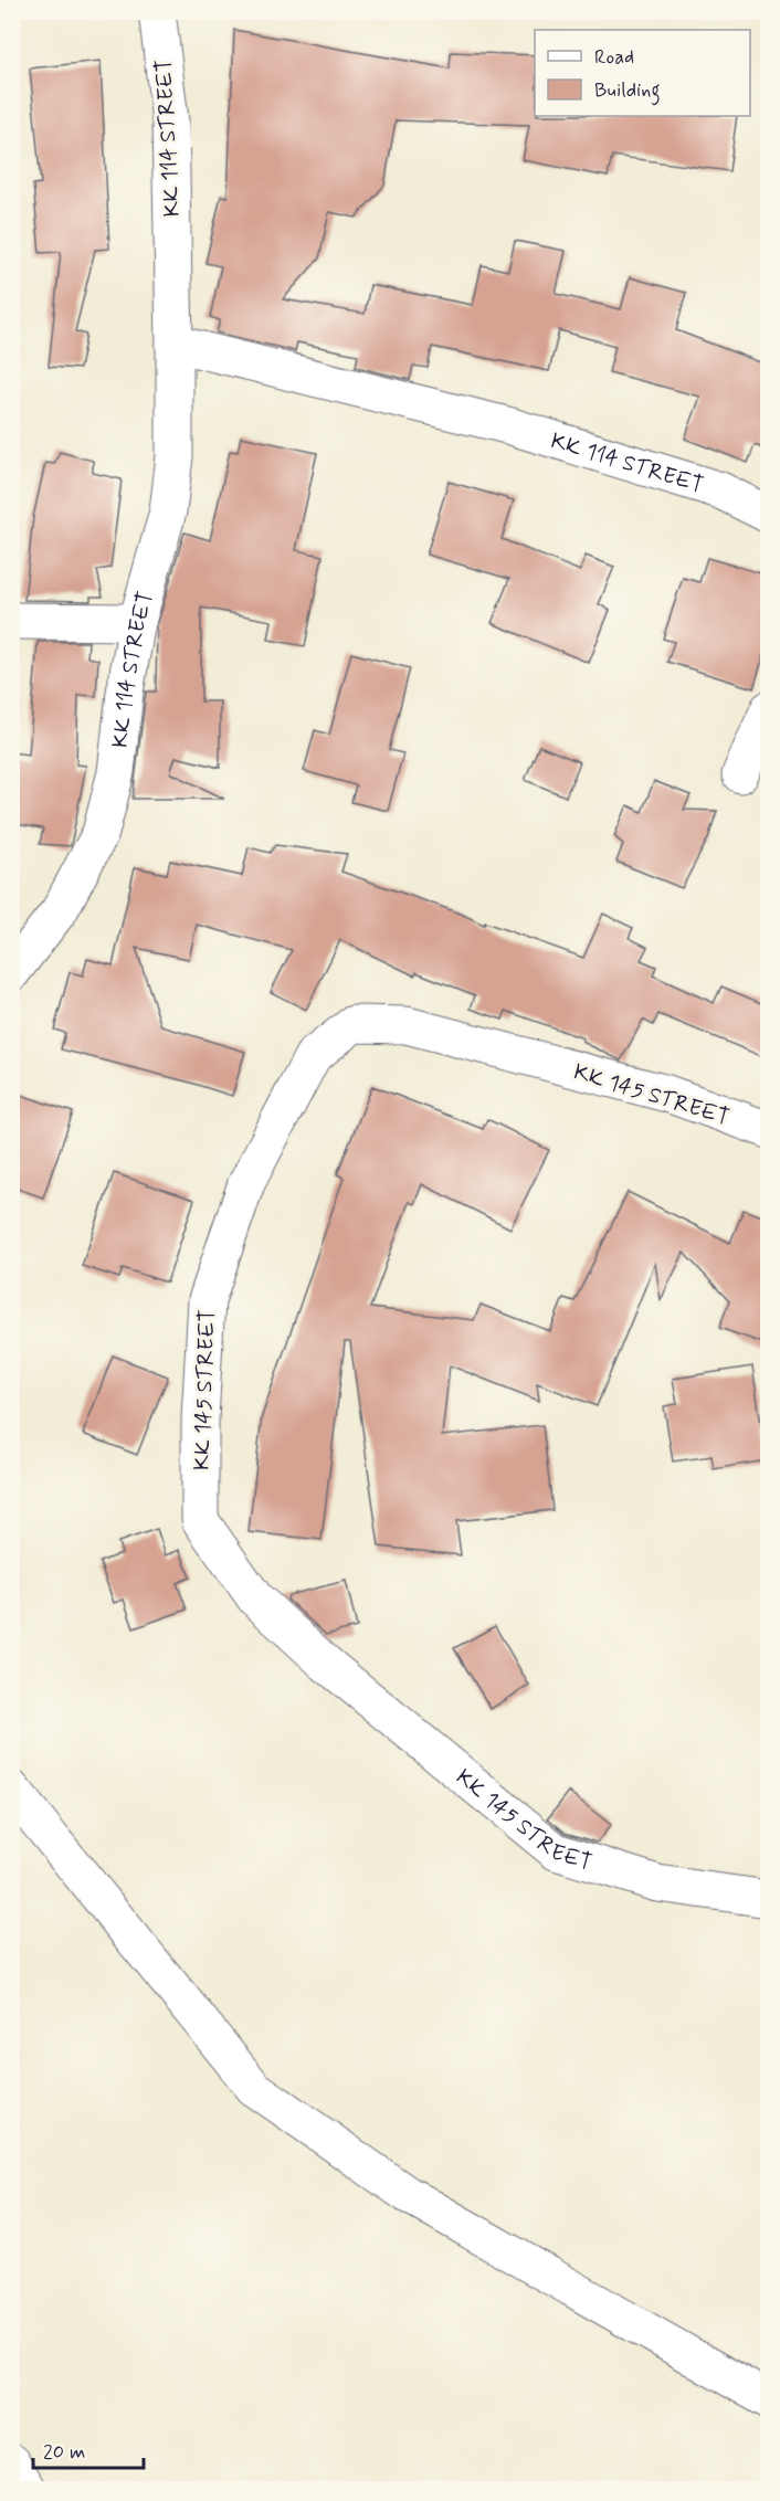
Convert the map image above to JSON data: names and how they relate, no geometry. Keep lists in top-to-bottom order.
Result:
{
  "streets": {
    "street": ["KK 114 STREET", "KK 145 STREET"]
  },
  "legend": ["Road", "Building"],
  "scale_bar": "20 m"
}
